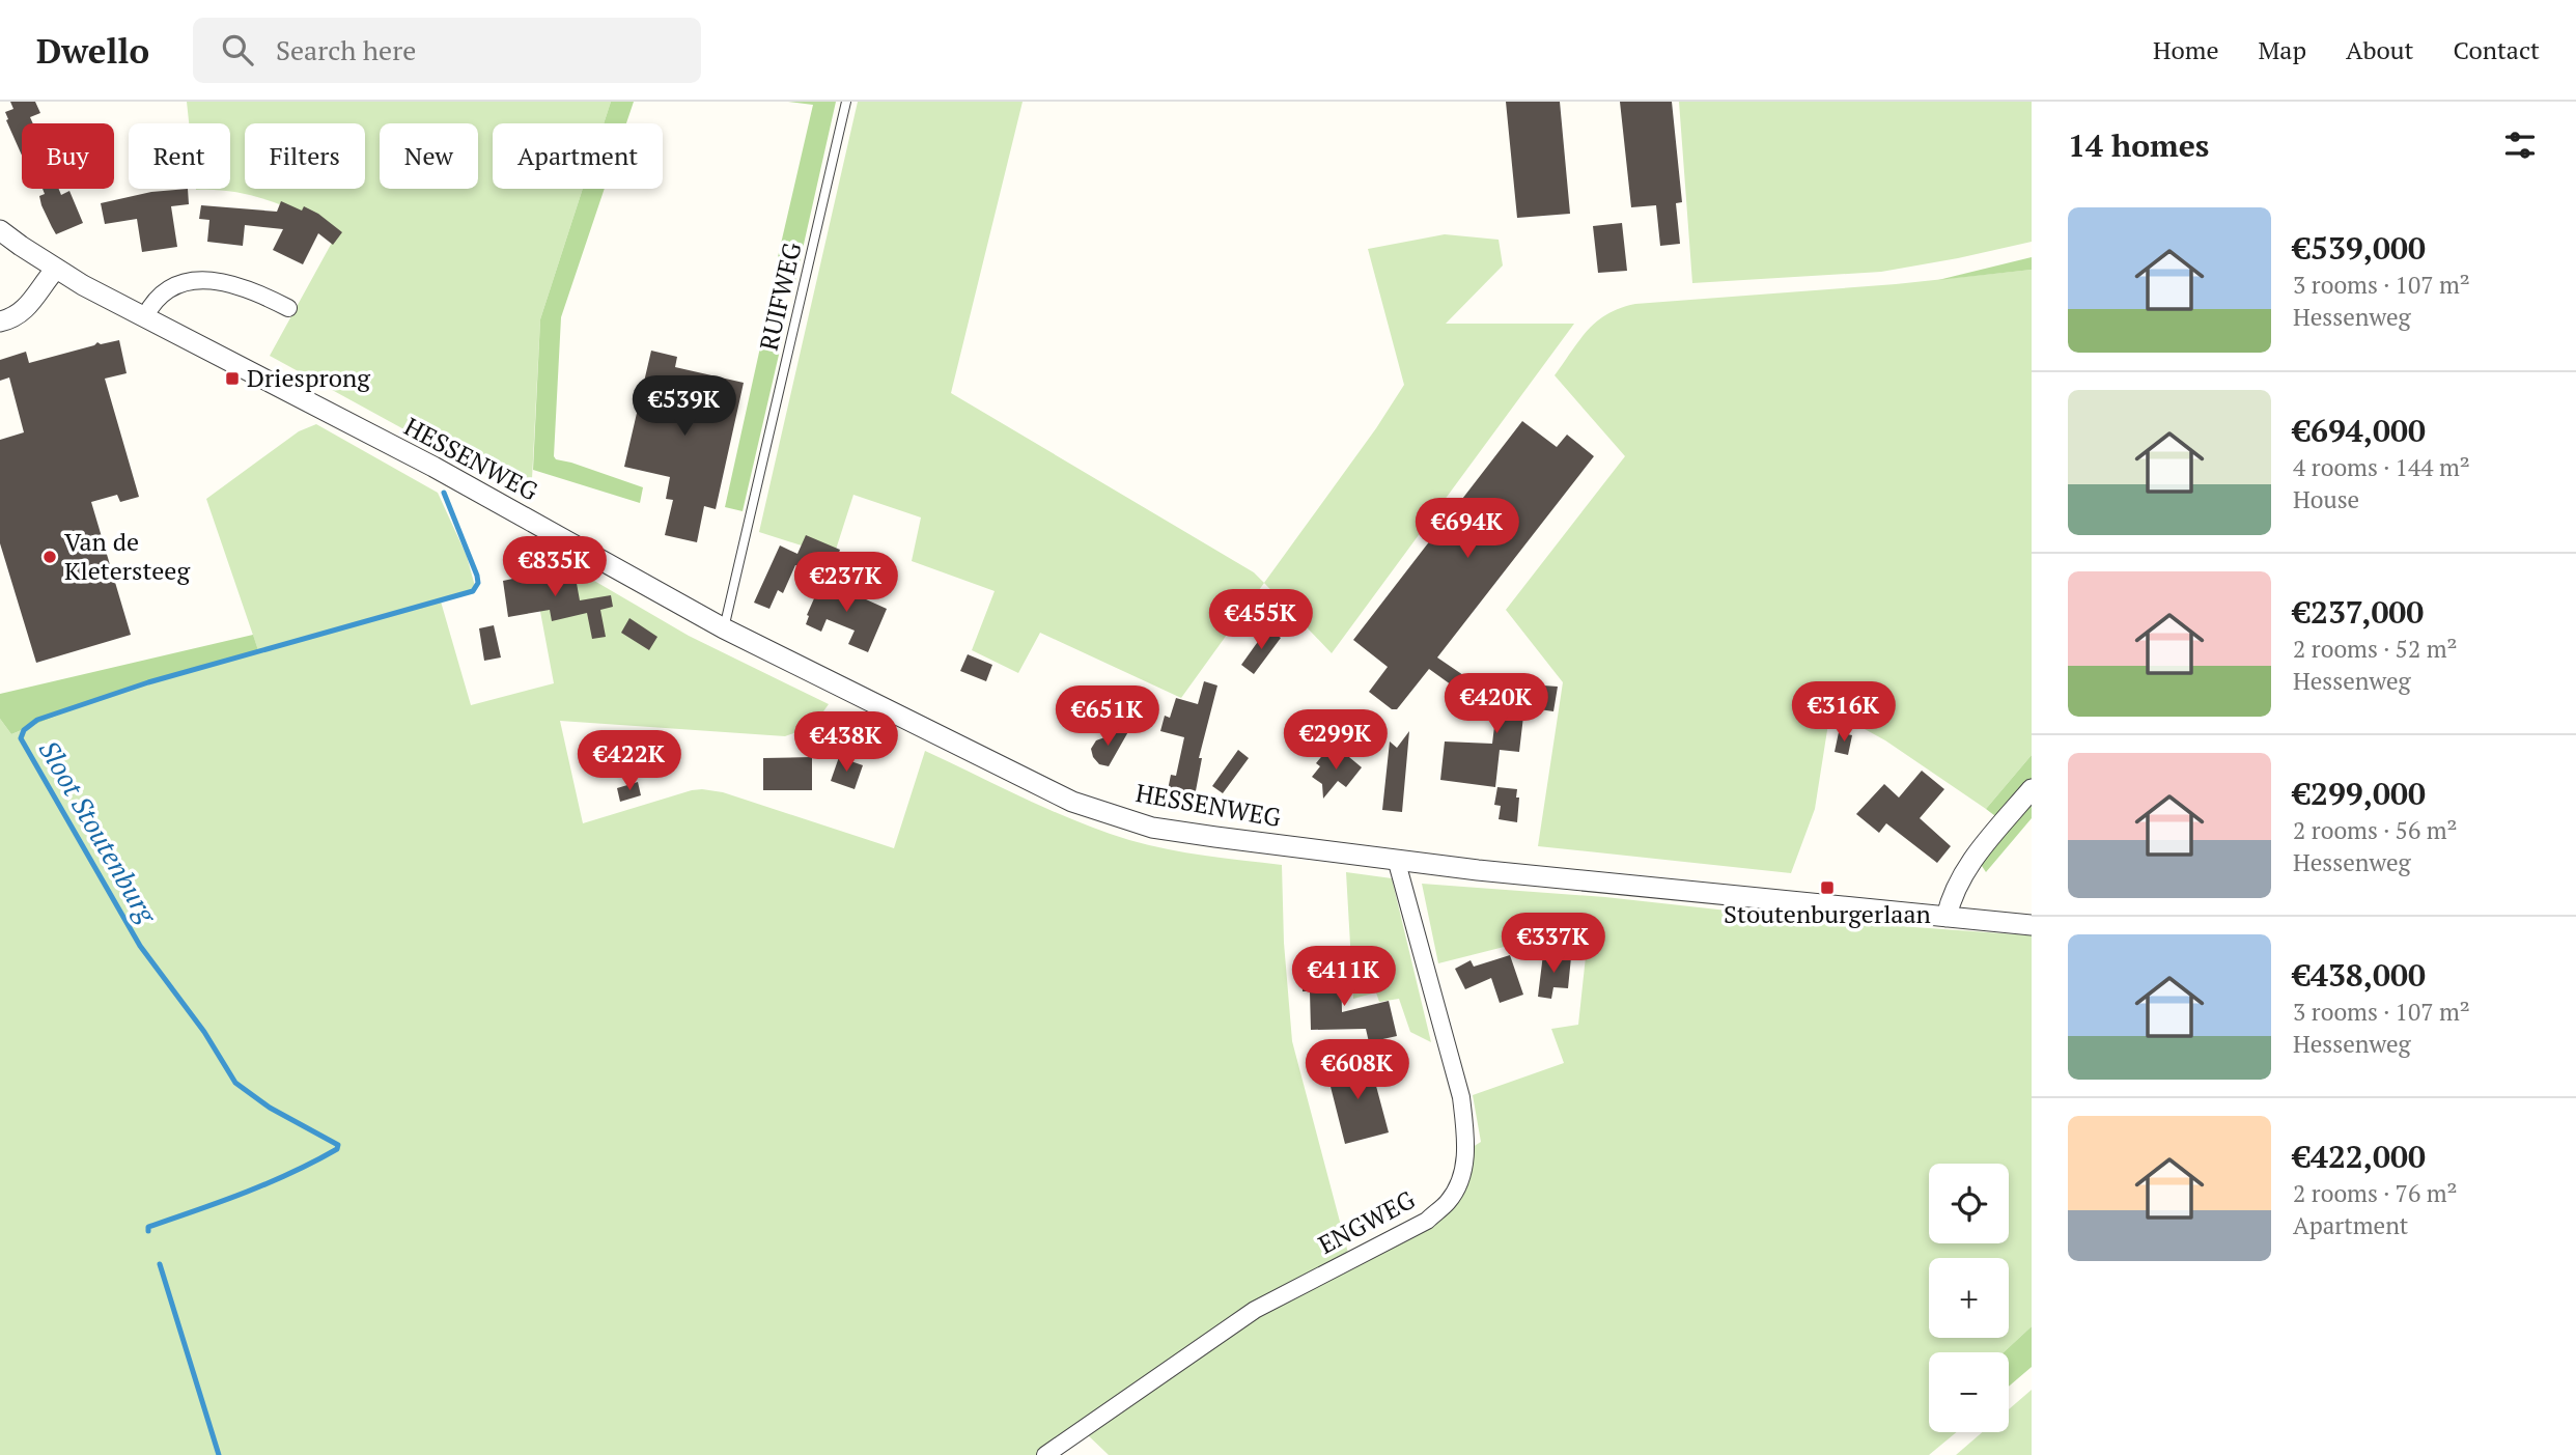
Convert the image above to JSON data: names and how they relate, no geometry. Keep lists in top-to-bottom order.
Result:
{
  "streets": {
    "street": ["HESSENWEG", "ENGWEG"],
    "lane": ["RUIFWEG"]
  },
  "crossings": [
    ["RUIFWEG", "HESSENWEG"],
    ["HESSENWEG", "ENGWEG"]
  ],
  "water": ["Sloot Stoutenburg"],
  "places": {
    "transit": ["Driesprong", "Stoutenburgerlaan"],
    "other": ["Van de Kletersteeg"]
  },
  "page": {
    "header": "Dwello",
    "search": "Search here",
    "nav": [
      "Home",
      "Map",
      "About",
      "Contact"
    ],
    "heading": "14 homes",
    "chip": [
      "Buy",
      "Rent",
      "Filters",
      "New",
      "Apartment"
    ],
    "list": [
      {
        "name": "€539,000",
        "note": "3 rooms · 107 m² · Hessenweg"
      },
      {
        "name": "€694,000",
        "note": "4 rooms · 144 m² · House"
      },
      {
        "name": "€237,000",
        "note": "2 rooms · 52 m² · Hessenweg"
      },
      {
        "name": "€299,000",
        "note": "2 rooms · 56 m² · Hessenweg"
      },
      {
        "name": "€438,000",
        "note": "3 rooms · 107 m² · Hessenweg"
      },
      {
        "name": "€422,000",
        "note": "2 rooms · 76 m² · Apartment"
      }
    ],
    "price": [
      "€539K",
      "€694K",
      "€835K",
      "€237K",
      "€455K",
      "€420K",
      "€316K",
      "€651K",
      "€299K",
      "€438K",
      "€422K",
      "€337K",
      "€411K",
      "€608K"
    ],
    "map_buttons": ["+", "−"]
  }
}
